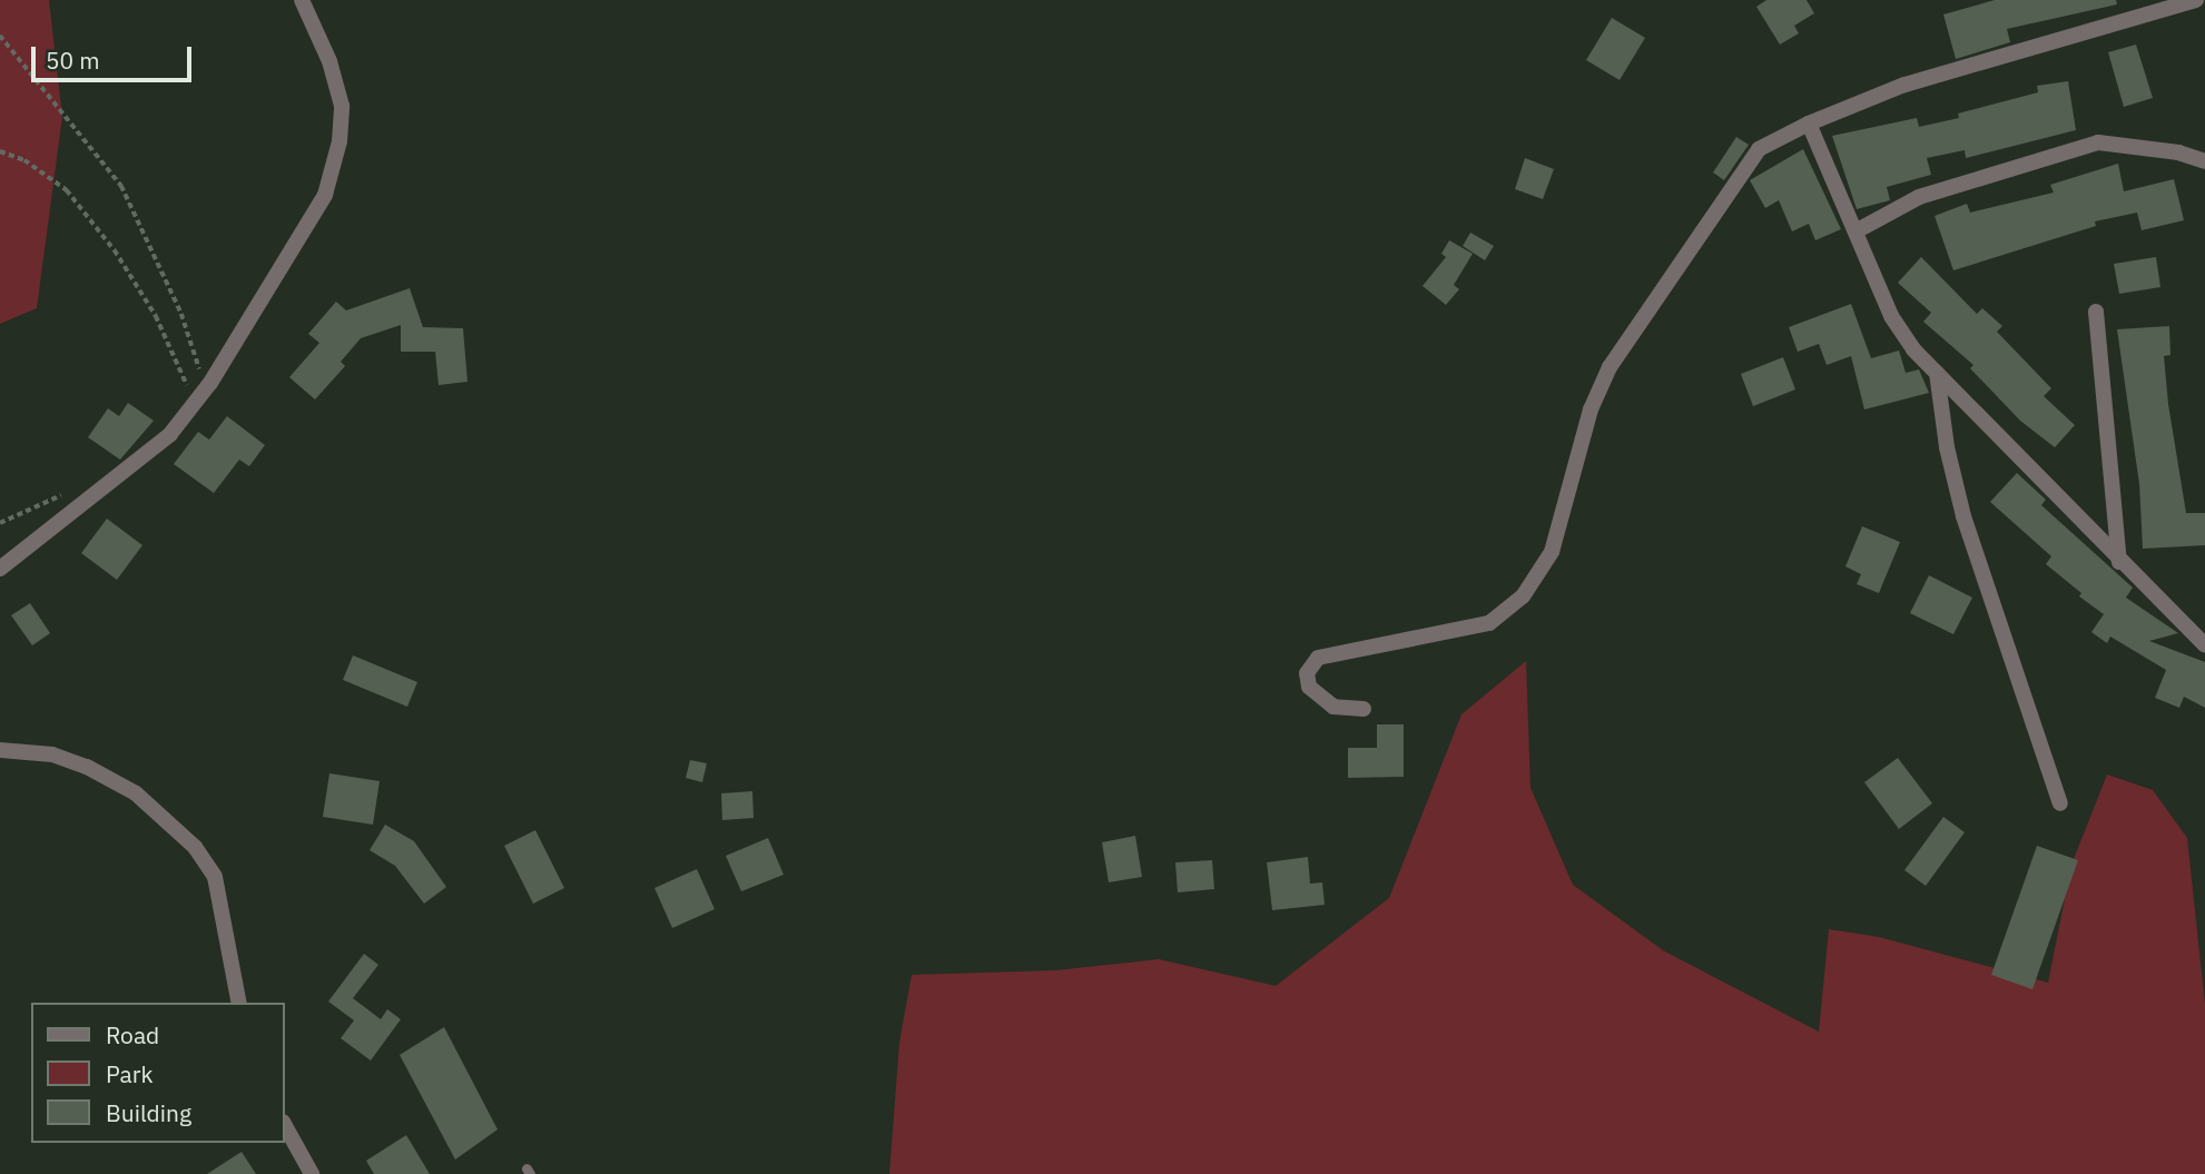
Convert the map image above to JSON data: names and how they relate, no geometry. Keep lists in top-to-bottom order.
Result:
{
  "legend": ["Road", "Park", "Building"],
  "scale_bar": "50 m"
}
